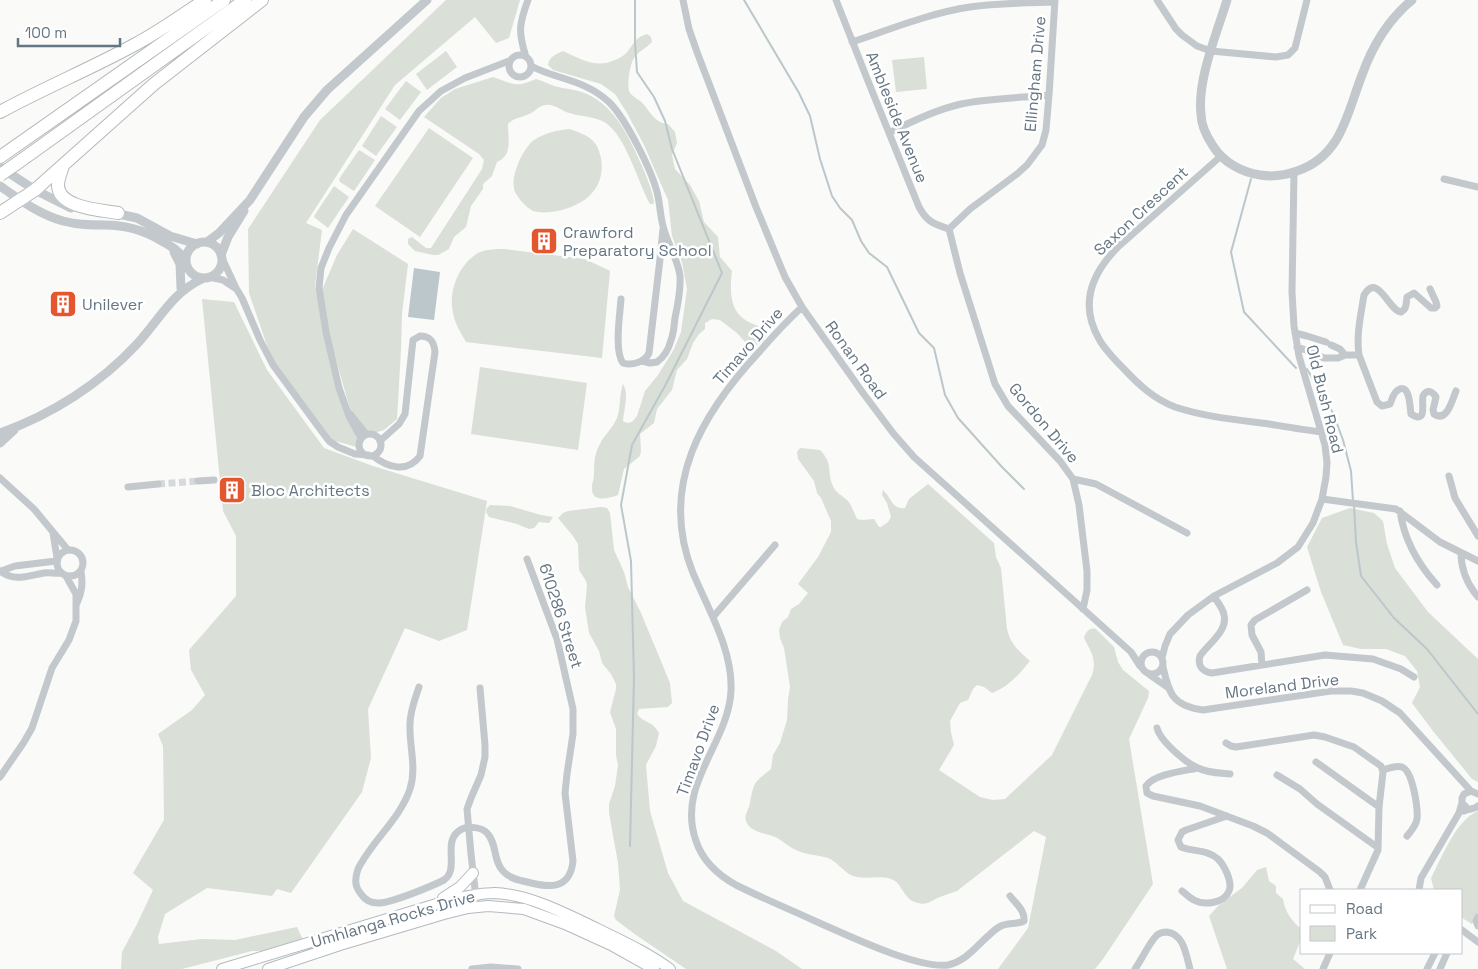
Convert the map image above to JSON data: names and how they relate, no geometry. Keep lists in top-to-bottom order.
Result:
{
  "streets": {
    "main road": ["Umhlanga Rocks Drive"],
    "street": [
      "Ellingham Drive",
      "Ambleside Avenue",
      "Saxon Crescent",
      "Timavo Drive",
      "Ronan Road",
      "Old Bush Road",
      "Gordon Drive",
      "610286 Street",
      "Moreland Drive"
    ]
  },
  "crossings": [
    ["Ellingham Drive", "Ambleside Avenue"],
    ["Ellingham Drive", "Gordon Drive"],
    ["Ambleside Avenue", "Gordon Drive"],
    ["Saxon Crescent", "Old Bush Road"],
    ["Timavo Drive", "Ronan Road"],
    ["Ronan Road", "Old Bush Road"],
    ["Ronan Road", "Gordon Drive"],
    ["Ronan Road", "Moreland Drive"],
    ["Old Bush Road", "Moreland Drive"]
  ],
  "places": {
    "building": ["Crawford Preparatory School", "Unilever", "Bloc Architects"]
  },
  "legend": ["Road", "Park"],
  "scale_bar": "100 m"
}
